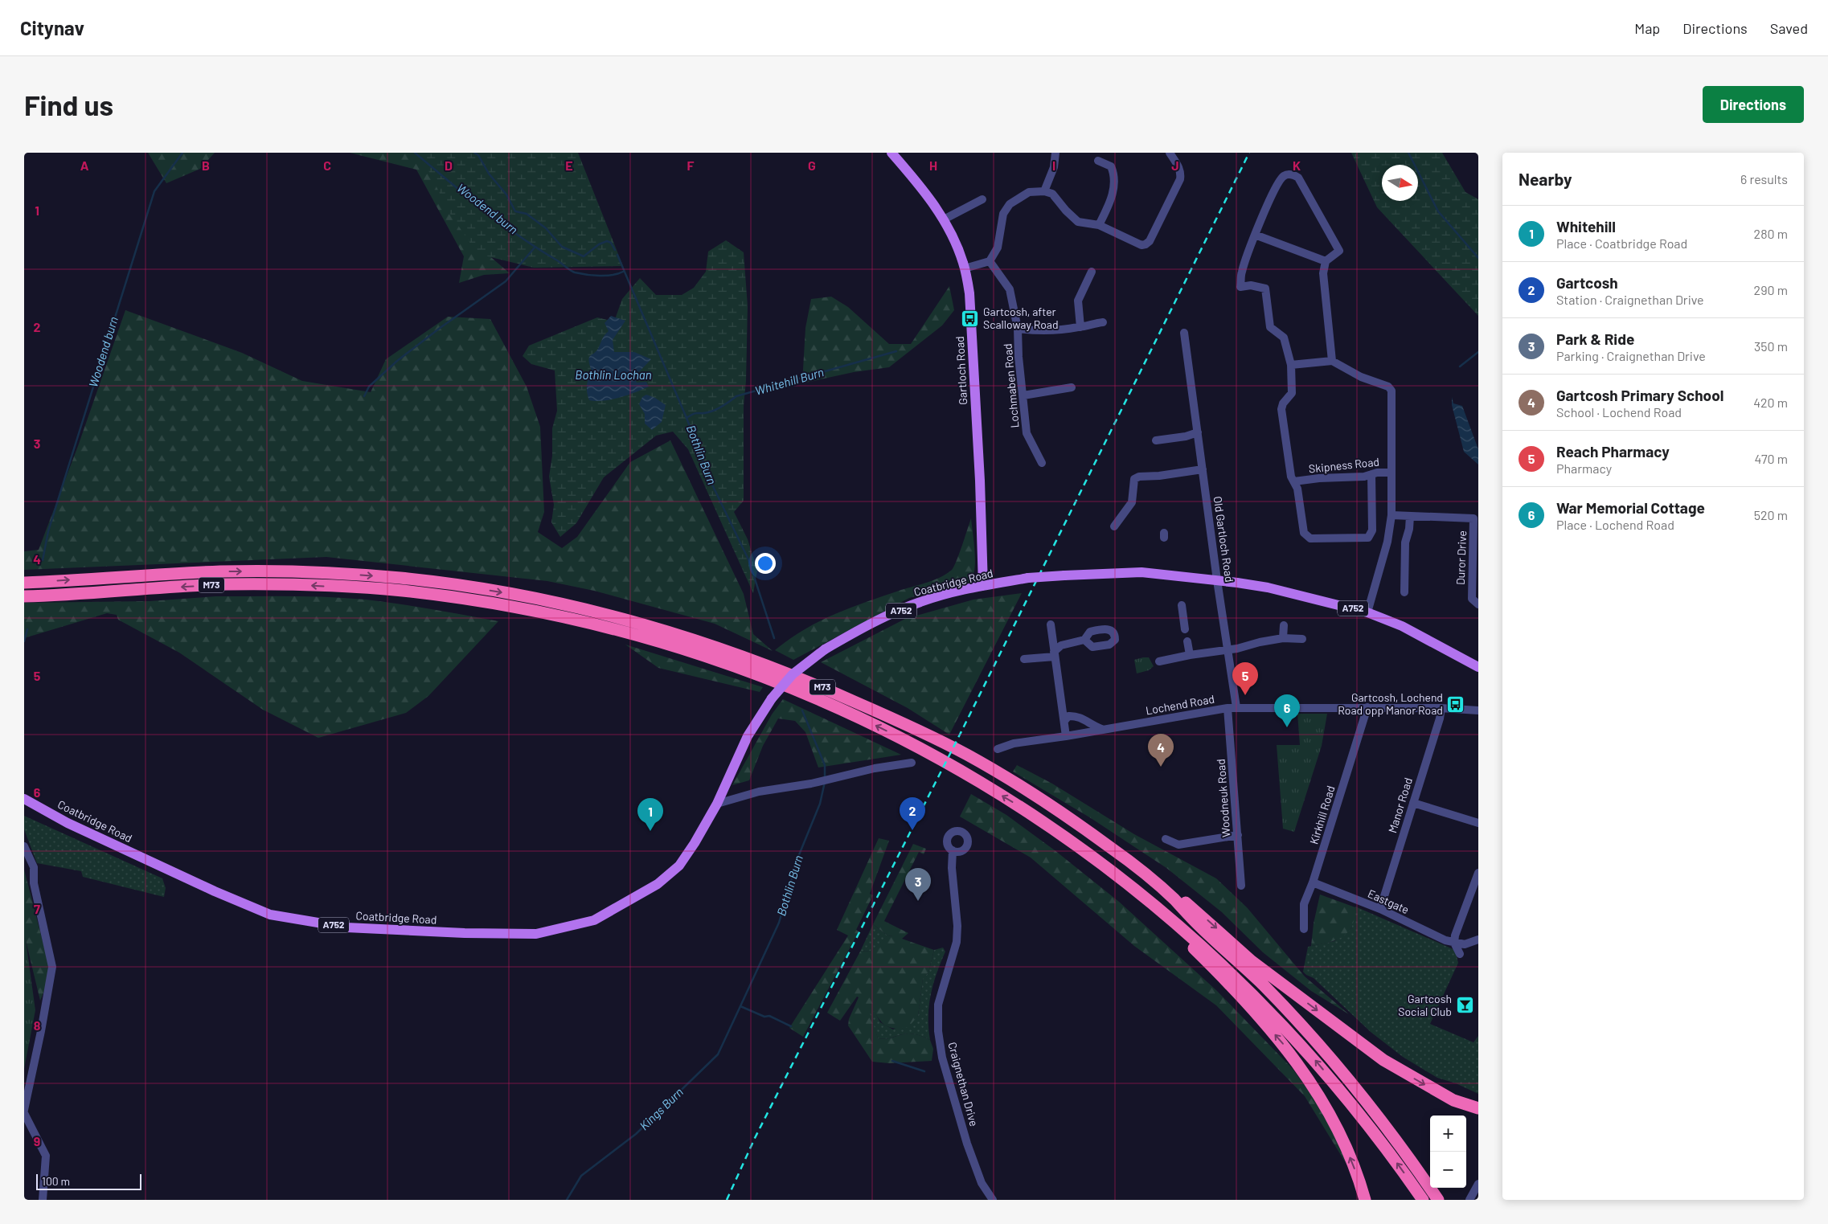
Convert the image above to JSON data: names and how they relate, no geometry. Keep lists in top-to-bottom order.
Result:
{
  "streets": {
    "highway": ["M73"],
    "main road": ["Gartloch Road", "Coatbridge Road", "A752"],
    "street": [
      "Lochmaben Road",
      "Skipness Road",
      "Old Gartloch Road",
      "Duror Drive",
      "Lochend Road",
      "Woodneuk Road",
      "Manor Road",
      "Kirkhill Road",
      "Eastgate",
      "Craignethan Drive"
    ]
  },
  "crossings": [
    ["Gartloch Road", "Coatbridge Road"],
    ["Old Gartloch Road", "Coatbridge Road"],
    ["Old Gartloch Road", "A752"],
    ["Old Gartloch Road", "Lochend Road"],
    ["Coatbridge Road", "A752"],
    ["Lochend Road", "Woodneuk Road"],
    ["Lochend Road", "Manor Road"],
    ["Lochend Road", "Kirkhill Road"],
    ["Manor Road", "Eastgate"],
    ["Kirkhill Road", "Eastgate"]
  ],
  "water": [
    "Woodend burn",
    "Bothlin Lochan",
    "Whitehill Burn",
    "Bothlin Burn",
    "Kings Burn"
  ],
  "places": {
    "bus stop": ["Gartcosh, after Scalloway Road", "Gartcosh, Lochend Road opp Manor Road"],
    "bar": ["Gartcosh Social Club"]
  },
  "scale_bar": "100 m",
  "north": "right",
  "page": {
    "header": "Citynav",
    "nav": ["Map", "Directions", "Saved"],
    "buttons": "Directions",
    "title": "Find us",
    "heading": ["Nearby", "6 results"],
    "list": [
      {
        "mark": "1",
        "name": "Whitehill",
        "note": "Place · Coatbridge Road",
        "value": "280 m"
      },
      {
        "mark": "2",
        "name": "Gartcosh",
        "note": "Station · Craignethan Drive",
        "value": "290 m"
      },
      {
        "mark": "3",
        "name": "Park & Ride",
        "note": "Parking · Craignethan Drive",
        "value": "350 m"
      },
      {
        "mark": "4",
        "name": "Gartcosh Primary School",
        "note": "School · Lochend Road",
        "value": "420 m"
      },
      {
        "mark": "5",
        "name": "Reach Pharmacy",
        "note": "Pharmacy",
        "value": "470 m"
      },
      {
        "mark": "6",
        "name": "War Memorial Cottage",
        "note": "Place · Lochend Road",
        "value": "520 m"
      }
    ],
    "pins": [
      "5",
      "6",
      "4",
      "2",
      "1",
      "3"
    ],
    "map_buttons": ["+", "−"],
    "scale": "100 m"
  },
  "grid": {
    "columns": [
      "A",
      "B",
      "C",
      "D",
      "E",
      "F",
      "G",
      "H",
      "I",
      "J",
      "K"
    ],
    "rows": [
      "1",
      "2",
      "3",
      "4",
      "5",
      "6",
      "7",
      "8",
      "9"
    ]
  }
}
